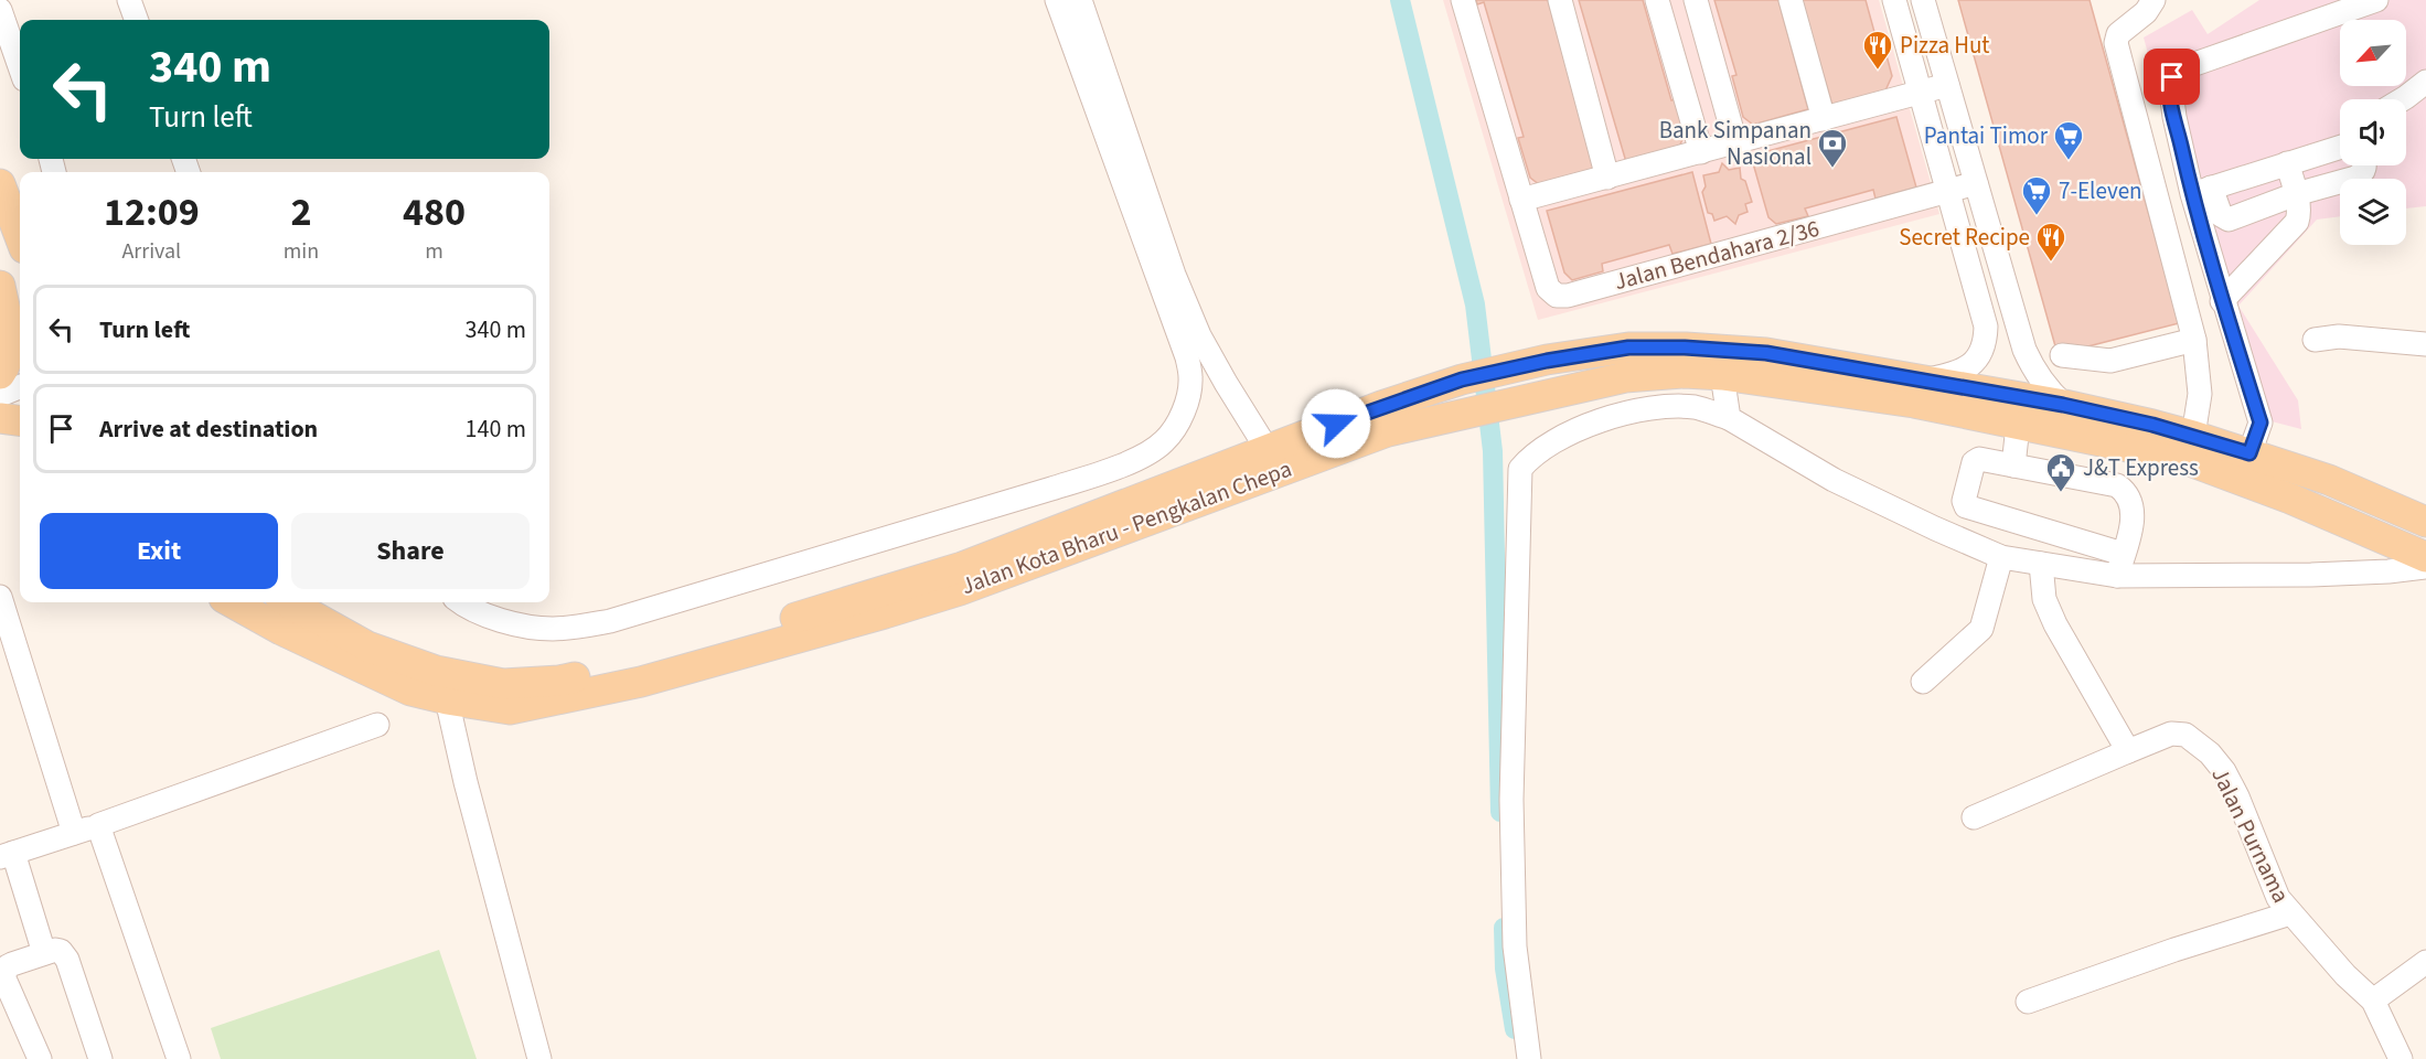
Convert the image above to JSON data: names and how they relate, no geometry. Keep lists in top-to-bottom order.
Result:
{
  "streets": {
    "main road": ["Jalan Kota Bharu - Pengkalan Chepa"],
    "street": ["Jalan Bendahara 2/36", "Jalan Purnama"]
  },
  "places": {
    "restaurant": ["Pizza Hut", "Secret Recipe"],
    "supermarket": ["Pantai Timor", "7-Eleven"],
    "bank": ["Bank Simpanan Nasional"],
    "public building": ["J&T Express"]
  },
  "north": "bottom left",
  "page": {
    "turn": ["340 m", "Turn left"],
    "eta": [
      "12:09",
      "Arrival",
      "2",
      "min",
      "480",
      "m"
    ],
    "list": [
      {
        "name": "Turn left",
        "value": "340 m"
      },
      {
        "name": "Arrive at destination",
        "value": "140 m"
      }
    ],
    "buttons": ["Exit", "Share"]
  }
}
